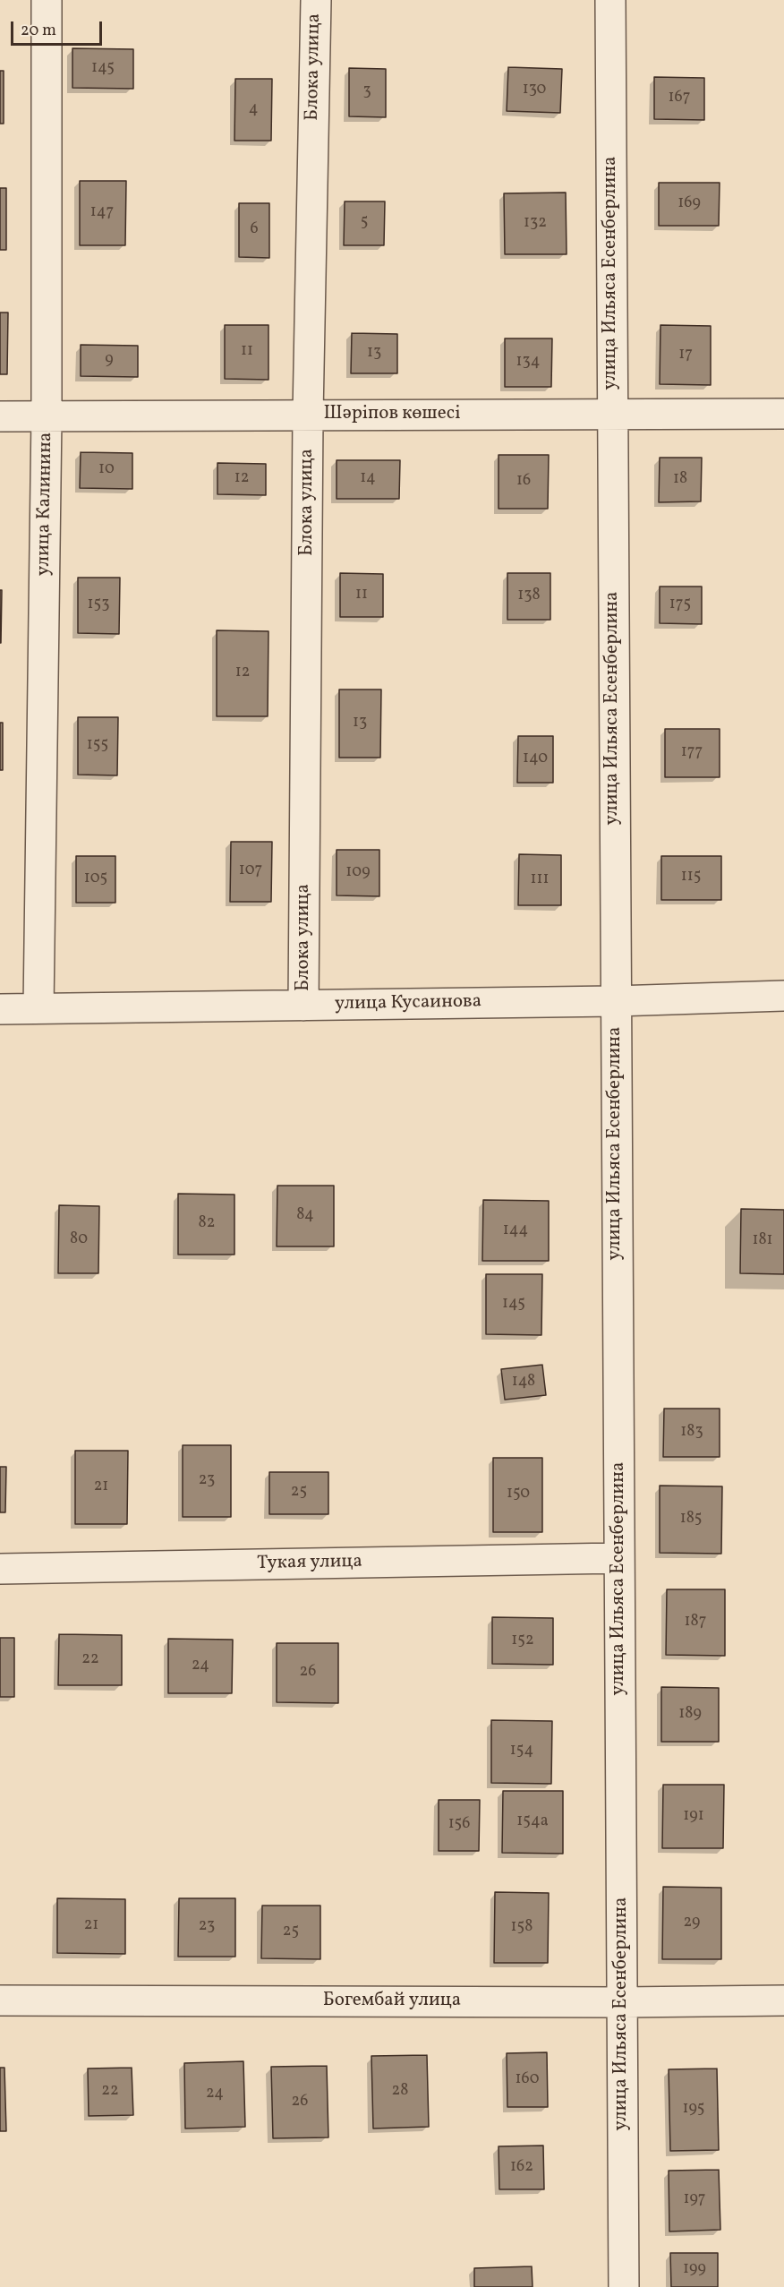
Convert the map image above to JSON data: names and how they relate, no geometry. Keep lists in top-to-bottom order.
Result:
{
  "streets": {
    "street": [
      "Блока улица",
      "улица Ильяса Есенберлина",
      "Шәріпов көшесі",
      "улица Калинина",
      "улица Кусаинова",
      "Тукая улица",
      "Богембай улица"
    ]
  },
  "crossings": [
    ["Блока улица", "Шәріпов көшесі"],
    ["Блока улица", "улица Кусаинова"],
    ["улица Ильяса Есенберлина", "Шәріпов көшесі"],
    ["улица Ильяса Есенберлина", "улица Кусаинова"],
    ["улица Ильяса Есенберлина", "Тукая улица"],
    ["улица Ильяса Есенберлина", "Богембай улица"],
    ["Шәріпов көшесі", "улица Калинина"],
    ["улица Калинина", "улица Кусаинова"]
  ],
  "house_numbers": [
    "145",
    "130",
    "3",
    "167",
    "4",
    "169",
    "147",
    "5",
    "132",
    "6",
    "11",
    "13",
    "17",
    "9",
    "134",
    "10",
    "12",
    "14",
    "18",
    "16",
    "11",
    "138",
    "153",
    "175",
    "12",
    "13",
    "155",
    "177",
    "140",
    "107",
    "109",
    "115",
    "105",
    "111",
    "84",
    "82",
    "144",
    "80",
    "181",
    "145",
    "148",
    "183",
    "23",
    "21",
    "25",
    "150",
    "185",
    "187",
    "152",
    "22",
    "24",
    "26",
    "189",
    "154",
    "191",
    "154а",
    "156",
    "29",
    "21",
    "23",
    "158",
    "25",
    "160",
    "22",
    "28",
    "24",
    "26",
    "195",
    "162",
    "197",
    "199"
  ],
  "scale_bar": "20 m"
}
